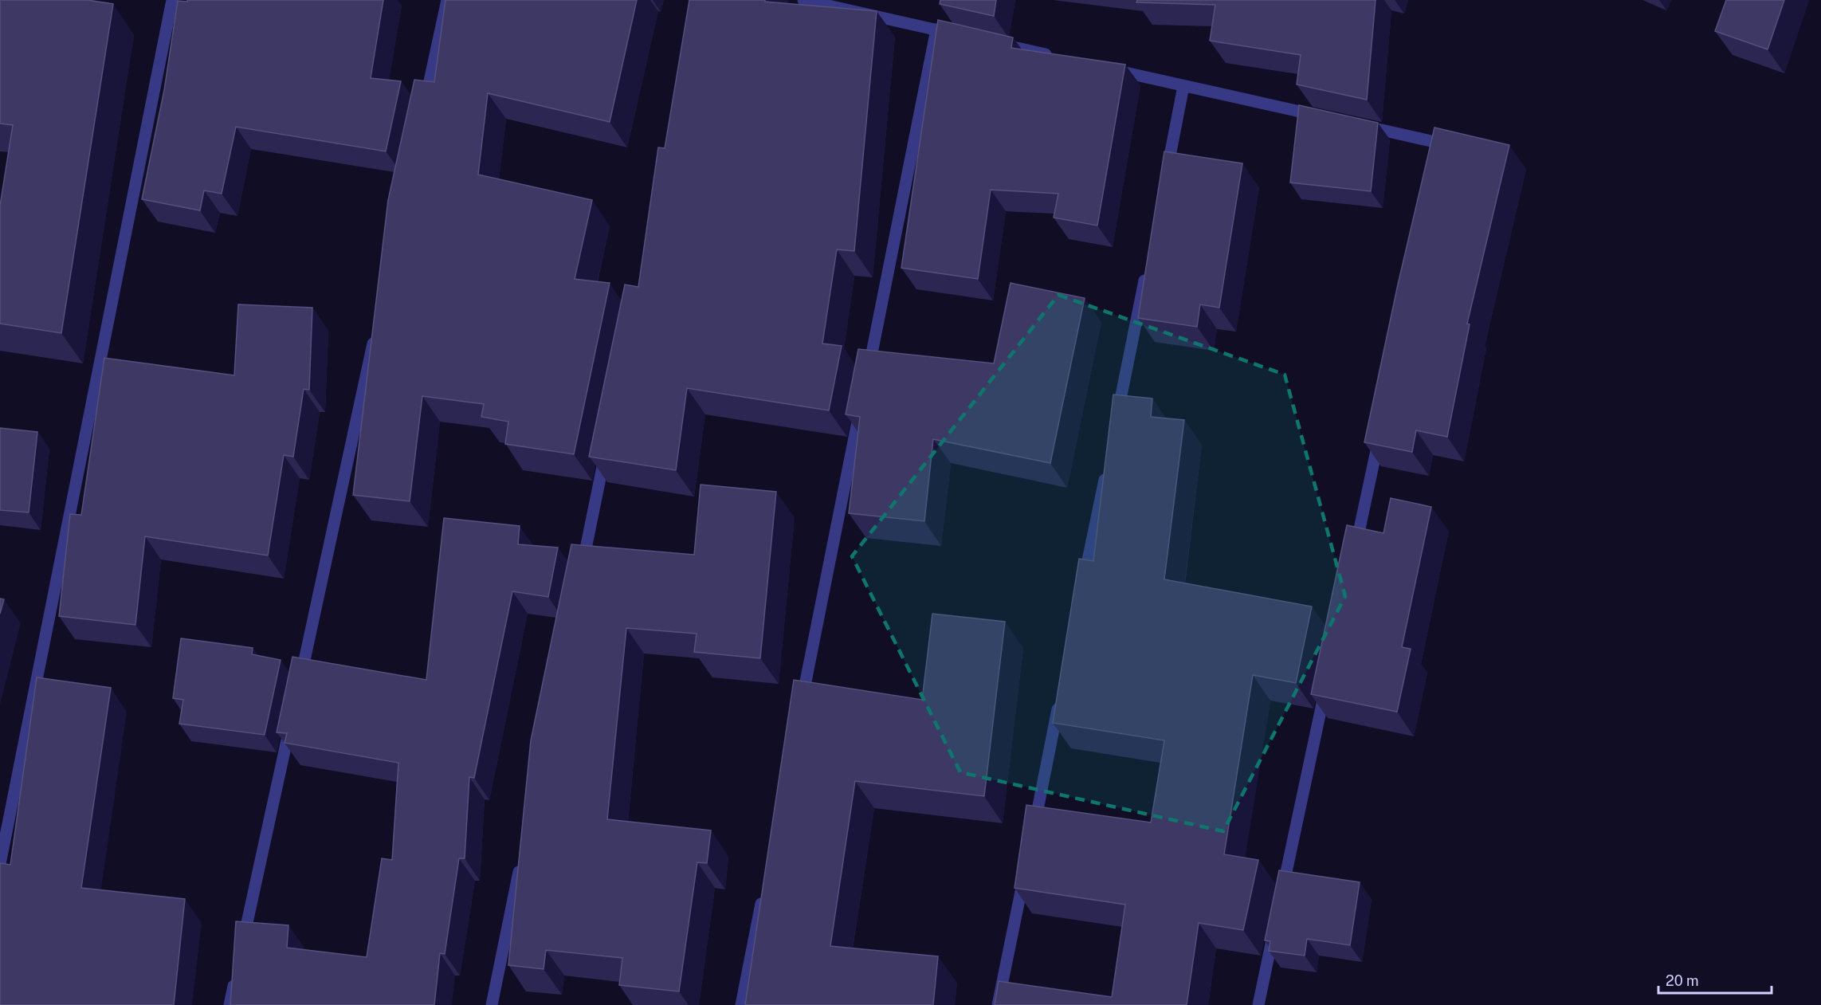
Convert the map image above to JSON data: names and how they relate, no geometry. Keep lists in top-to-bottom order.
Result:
{
  "scale_bar": "20 m"
}
